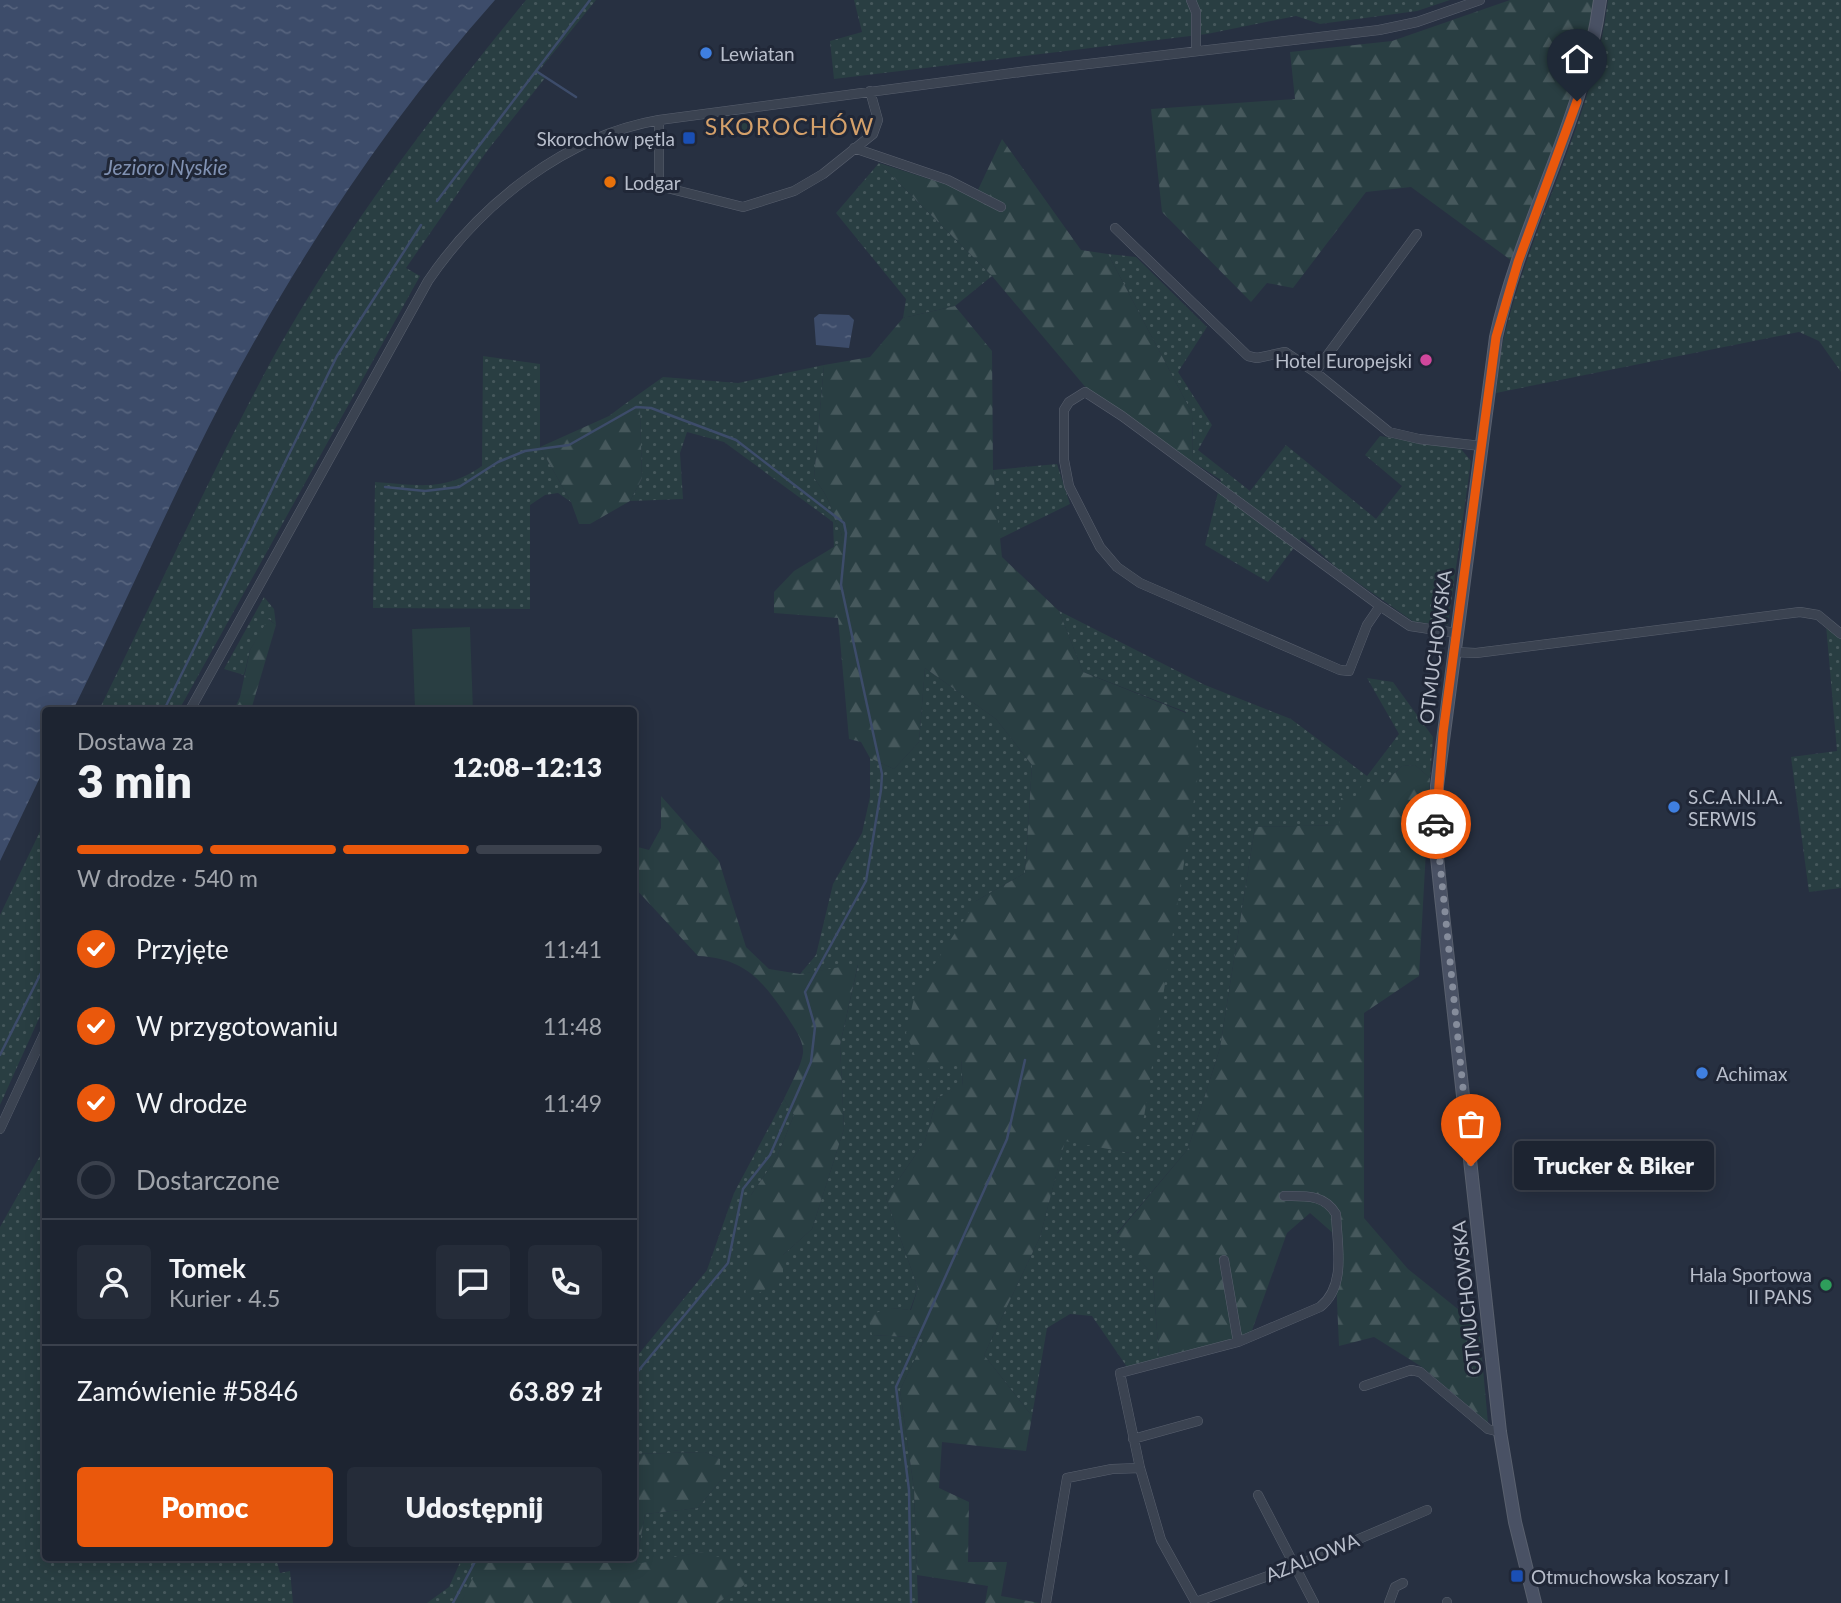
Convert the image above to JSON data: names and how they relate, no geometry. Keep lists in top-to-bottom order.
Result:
{
  "streets": {
    "main road": ["OTMUCHOWSKA"],
    "street": ["AZALIOWA"]
  },
  "districts": ["SKOROCHÓW"],
  "water": ["Jezioro Nyskie"],
  "places": {
    "other": [
      "Lewiatan",
      "Lodgar",
      "Hotel Europejski",
      "S.C.A.N.I.A. SERWIS",
      "Achimax",
      "Trucker & Biker",
      "Hala Sportowa II PANS"
    ],
    "transit": ["Skorochów pętla", "Otmuchowska koszary I"]
  },
  "page": {
    "heading": ["3 min", "Dostawa za", "12:08–12:13"],
    "panel": [
      "Tomek",
      "Kurier · 4.5",
      "Zamówienie #5846",
      "63.89 zł"
    ],
    "bar": "W drodze · 540 m",
    "list": [
      ["Przyjęte", "11:41"],
      ["W przygotowaniu", "11:48"],
      ["W drodze", "11:49"],
      "Dostarczone"
    ],
    "bubble": "Trucker & Biker",
    "buttons": ["Pomoc", "Udostępnij"]
  }
}
